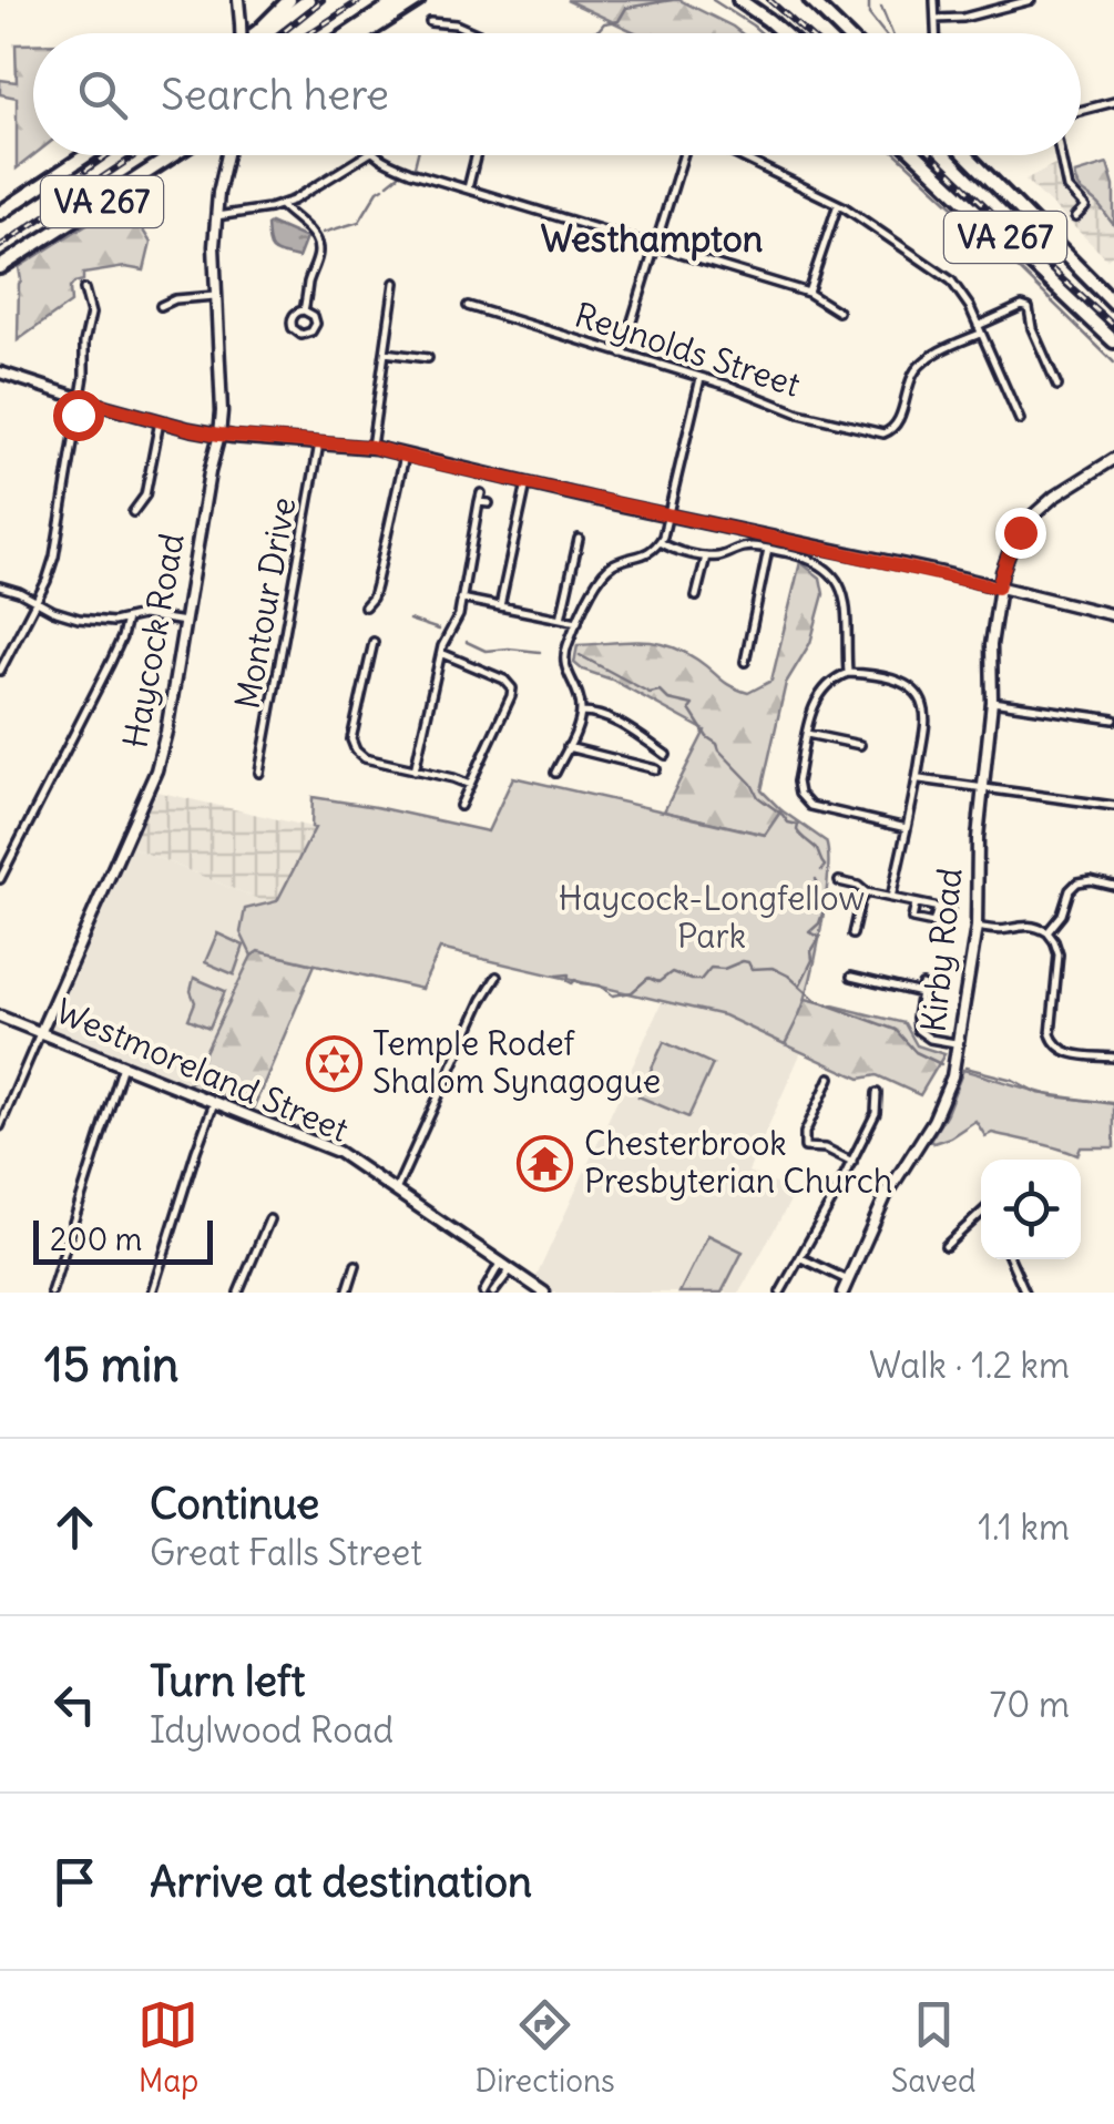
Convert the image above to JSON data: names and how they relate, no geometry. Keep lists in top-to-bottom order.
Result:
{
  "streets": {
    "highway": ["VA 267"],
    "main road": ["Haycock Road", "Kirby Road", "Westmoreland Street"],
    "street": ["Reynolds Street", "Montour Drive"]
  },
  "crossings": [
    ["Haycock Road", "Westmoreland Street"]
  ],
  "districts": ["Westhampton"],
  "parks": ["Haycock-Longfellow Park"],
  "places": {
    "synagogue": ["Temple Rodef Shalom Synagogue"],
    "temple": ["Chesterbrook Presbyterian Church"]
  },
  "scale_bar": "200 m",
  "page": {
    "search": "Search here",
    "scale": "200 m",
    "heading": ["15 min", "Walk · 1.2 km"],
    "list": [
      ["Continue", "Great Falls Street", "1.1 km"],
      ["Turn left", "Idylwood Road", "70 m"],
      "Arrive at destination"
    ],
    "nav": ["Map", "Directions", "Saved"]
  }
}
